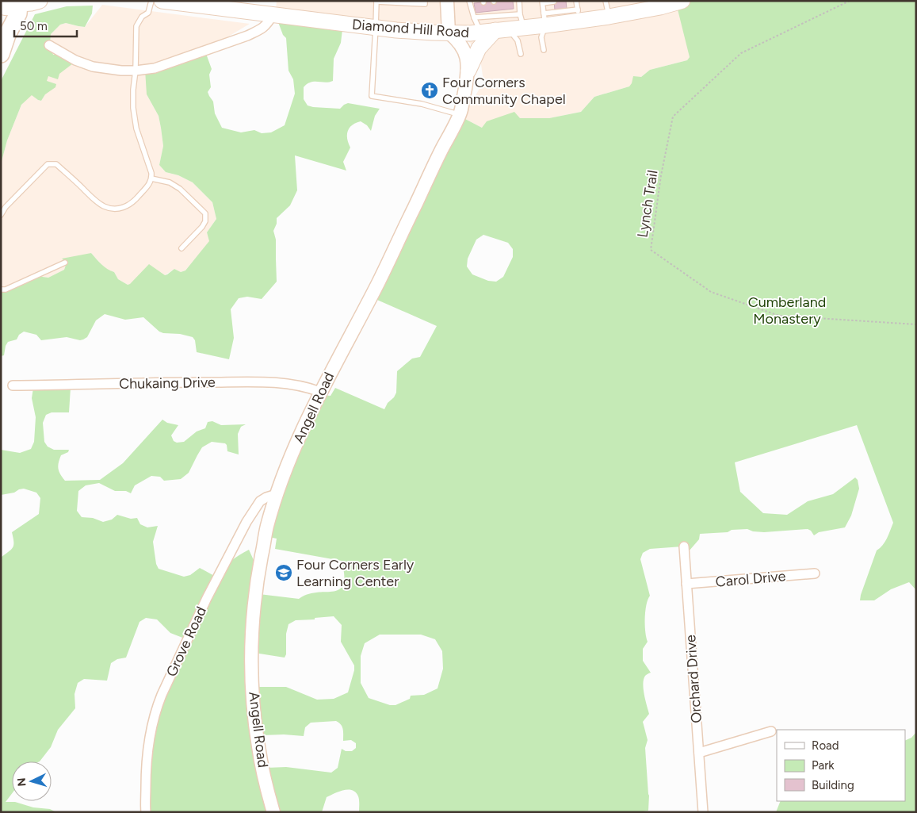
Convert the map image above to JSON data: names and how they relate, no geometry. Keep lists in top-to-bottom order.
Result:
{
  "streets": {
    "main road": ["Diamond Hill Road", "Angell Road"],
    "street": [
      "Chukaing Drive",
      "Carol Drive",
      "Grove Road",
      "Orchard Drive"
    ],
    "path": ["Lynch Trail"]
  },
  "crossings": [
    ["Diamond Hill Road", "Angell Road"],
    ["Chukaing Drive", "Angell Road"],
    ["Angell Road", "Grove Road"],
    ["Carol Drive", "Orchard Drive"]
  ],
  "parks": ["Cumberland Monastery"],
  "places": {
    "church": ["Four Corners Community Chapel"],
    "school or university": ["Four Corners Early Learning Center"]
  },
  "legend": ["Road", "Park", "Building"],
  "scale_bar": "50 m",
  "north": "left"
}
